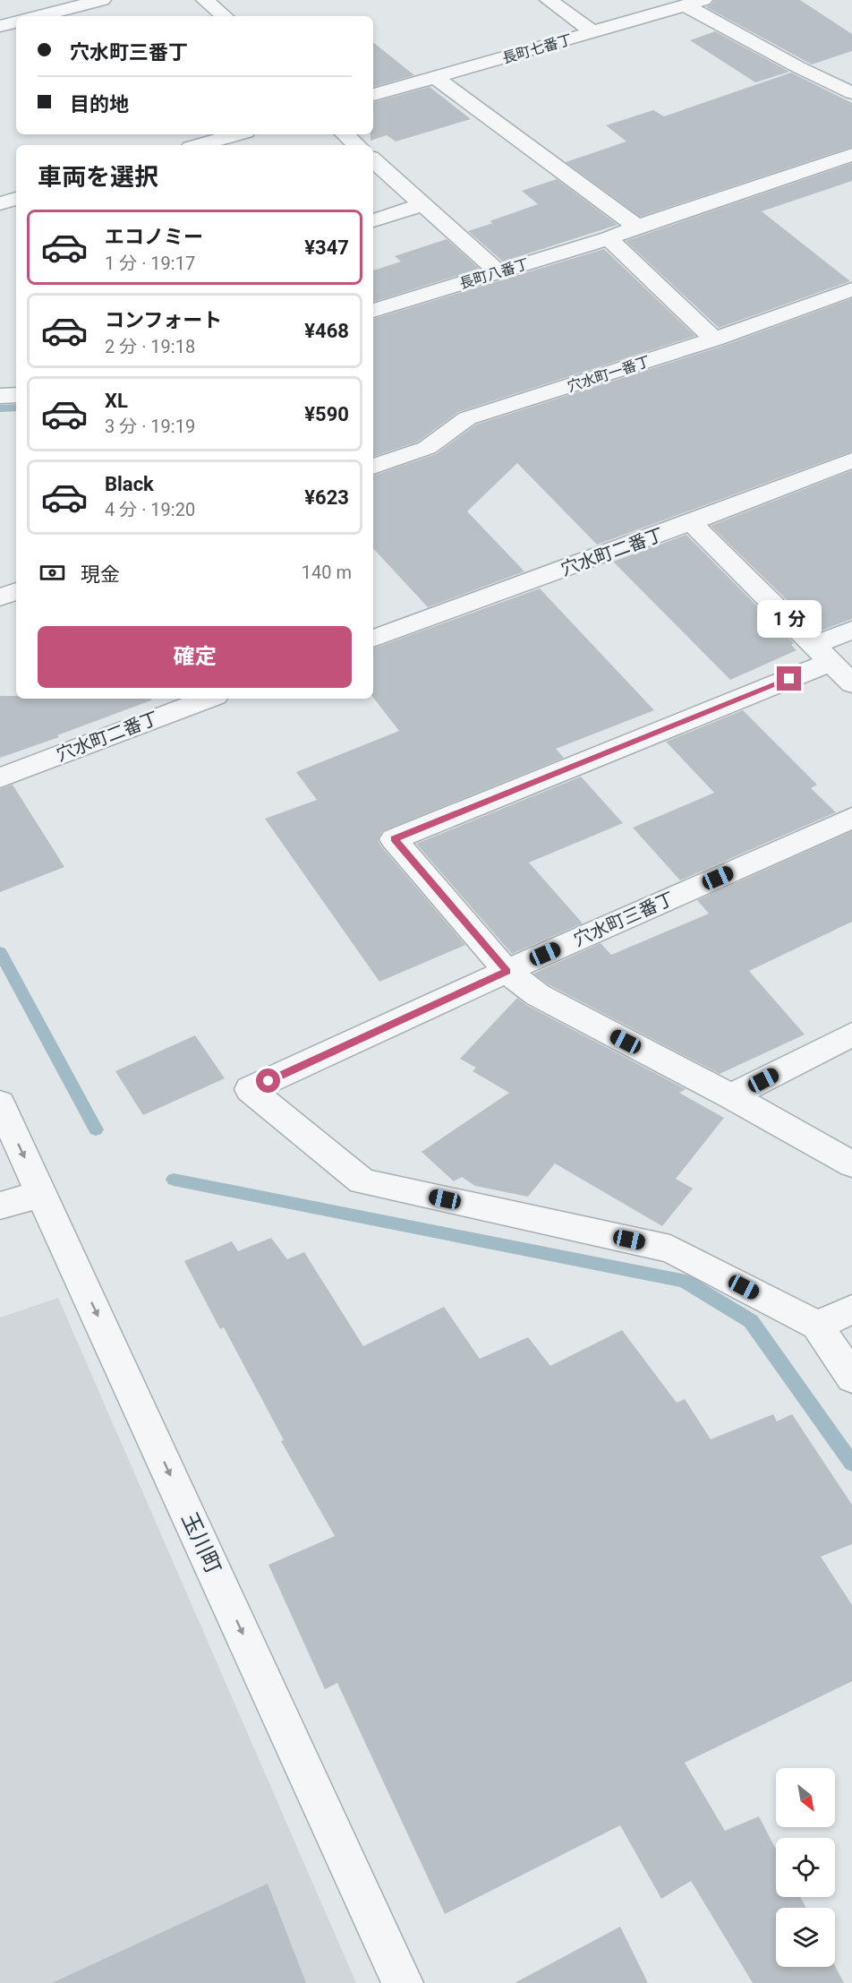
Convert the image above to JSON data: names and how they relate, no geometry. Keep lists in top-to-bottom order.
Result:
{
  "streets": {
    "street": [
      "長町七番丁",
      "長町八番丁",
      "穴水町一番丁",
      "穴水町二番丁",
      "穴水町三番丁",
      "玉川町"
    ]
  },
  "one_way": ["玉川町"],
  "north": "bottom right",
  "page": {
    "banner": ["穴水町三番丁", "目的地"],
    "heading": "車両を選択",
    "list": [
      {
        "name": "エコノミー",
        "note": "1 分 · 19:17",
        "value": "¥347"
      },
      {
        "name": "コンフォート",
        "note": "2 分 · 19:18",
        "value": "¥468"
      },
      {
        "name": "XL",
        "note": "3 分 · 19:19",
        "value": "¥590"
      },
      {
        "name": "Black",
        "note": "4 分 · 19:20",
        "value": "¥623"
      }
    ],
    "pay": ["現金", "140 m"],
    "bubble": "1 分",
    "buttons": "確定"
  }
}
